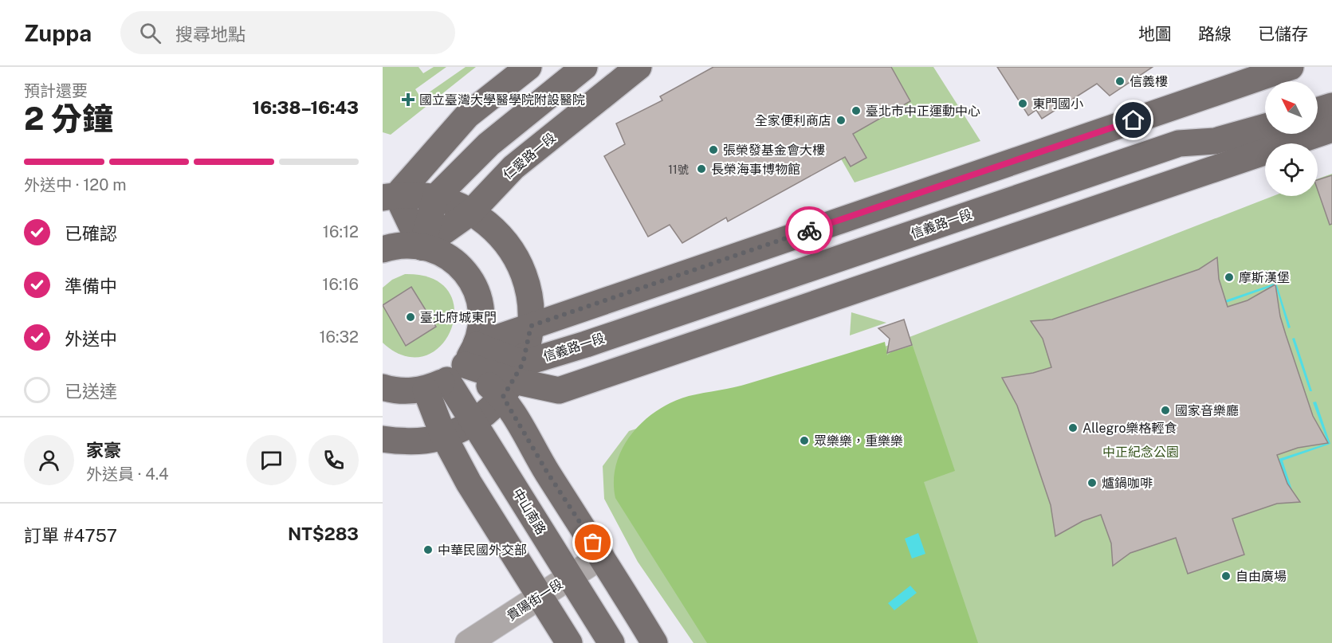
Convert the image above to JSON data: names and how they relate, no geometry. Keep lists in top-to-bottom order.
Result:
{
  "streets": {
    "main road": ["仁愛路一段", "信義路一段", "中山南路"],
    "street": ["貴陽街一段"]
  },
  "crossings": [
    ["中山南路", "貴陽街一段"]
  ],
  "parks": ["中正紀念公園"],
  "places": {
    "other": [
      "信義樓",
      "東門國小",
      "臺北市中正運動中心",
      "全家便利商店",
      "張榮發基金會大樓",
      "長榮海事博物館",
      "摩斯漢堡",
      "臺北府城東門",
      "國家音樂廳",
      "Allegro樂格輕食",
      "眾樂樂，重樂樂",
      "爐鍋咖啡",
      "中華民國外交部",
      "自由廣場"
    ],
    "health": ["國立臺灣大學醫學院附設醫院"]
  },
  "house_numbers": ["11號"],
  "north": "top left",
  "page": {
    "header": "Zuppa",
    "search": "搜尋地點",
    "nav": ["地圖", "路線", "已儲存"],
    "heading": ["2 分鐘", "預計還要", "16:38–16:43"],
    "panel": [
      "家豪",
      "外送員 · 4.4",
      "訂單 #4757",
      "NT$283"
    ],
    "bar": "外送中 · 120 m",
    "list": [
      ["已確認", "16:12"],
      ["準備中", "16:16"],
      ["外送中", "16:32"],
      "已送達"
    ]
  }
}
